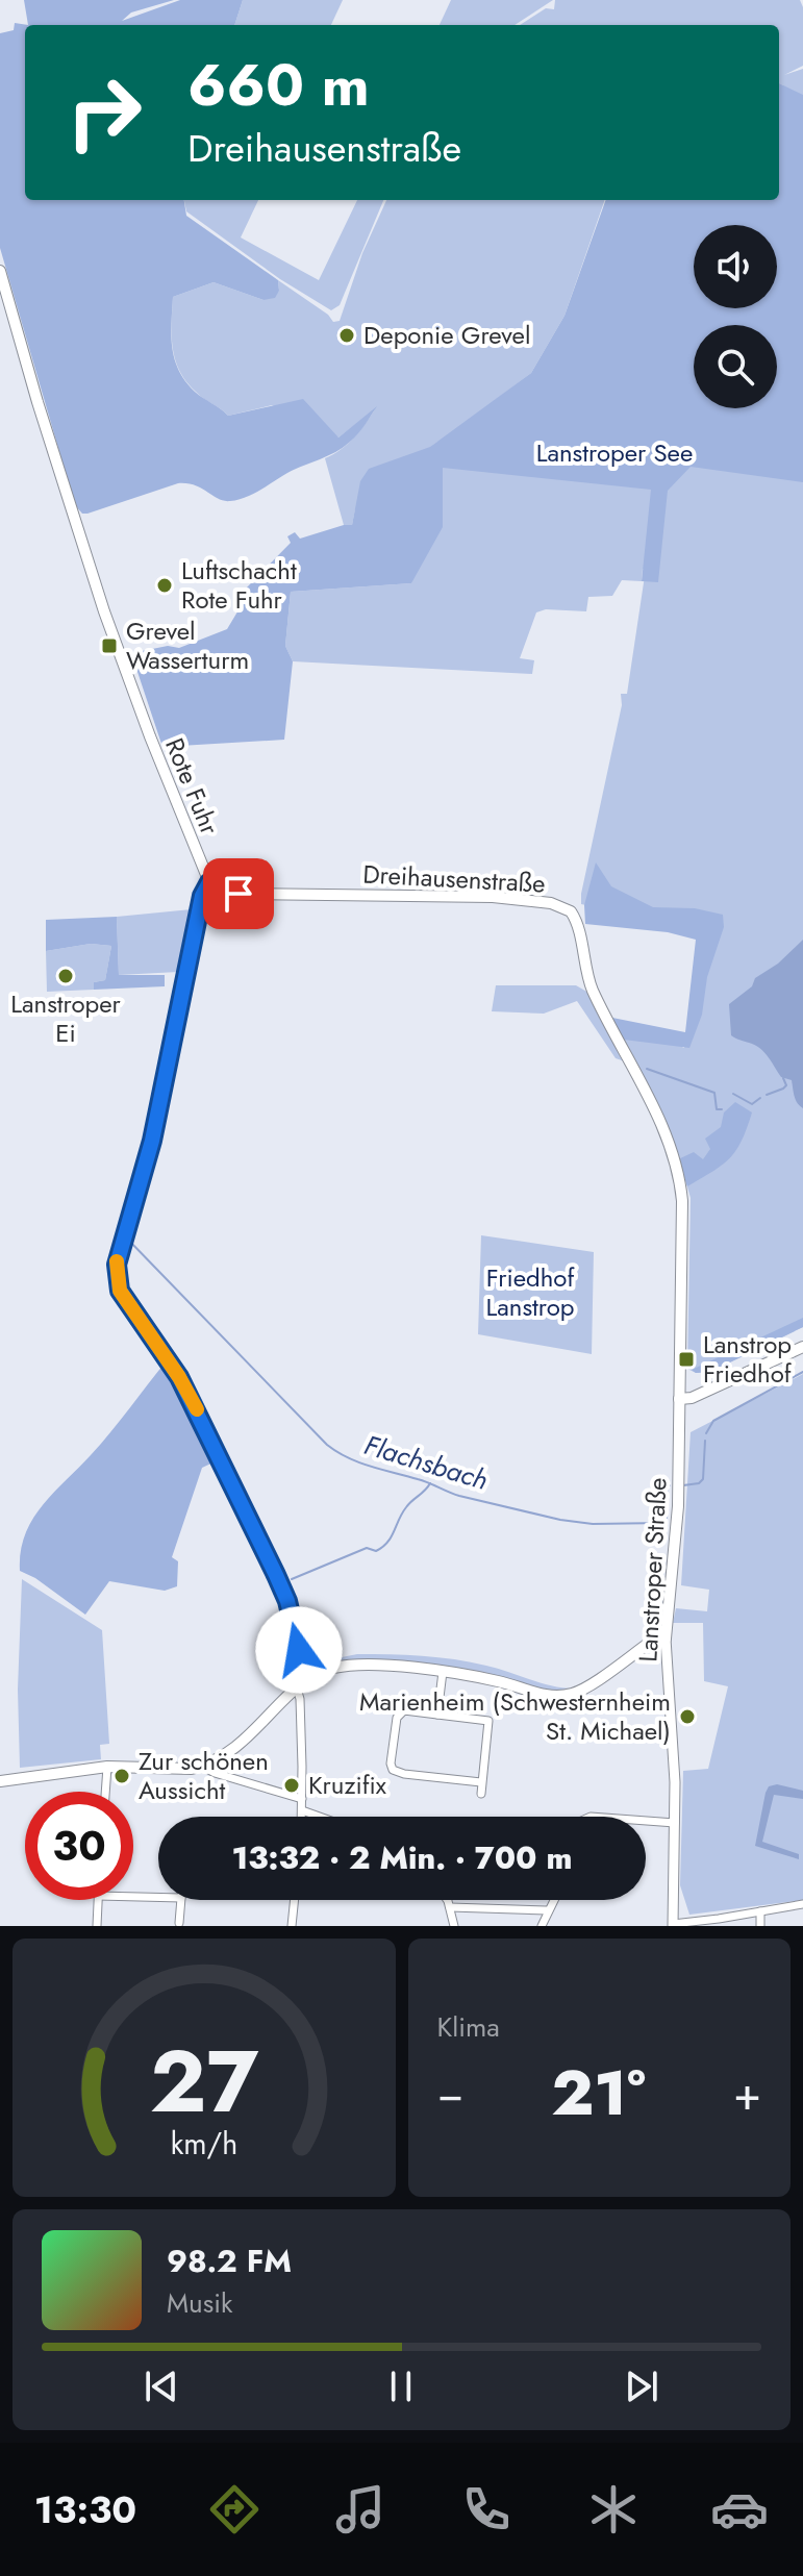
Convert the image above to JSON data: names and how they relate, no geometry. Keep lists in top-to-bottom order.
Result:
{
  "streets": {
    "main road": ["Rote Fuhr", "Dreihausenstraße", "Lanstroper Straße"]
  },
  "crossings": [
    ["Rote Fuhr", "Dreihausenstraße"],
    ["Dreihausenstraße", "Lanstroper Straße"]
  ],
  "water": ["Flachsbach"],
  "parks": ["Lanstroper See", "Friedhof Lanstrop"],
  "places": {
    "other": [
      "Deponie Grevel",
      "Luftschacht Rote Fuhr",
      "Lanstroper Ei",
      "Marienheim (Schwesternheim St. Michael)",
      "Zur schönen Aussicht",
      "Kruzifix"
    ],
    "transit": ["Grevel Wasserturm", "Lanstrop Friedhof"]
  },
  "page": {
    "turn": ["660 m", "Dreihausenstraße"],
    "limit": "30",
    "trip": "13:32 · 2 Min. · 700 m",
    "tile": "Klima",
    "heat": ["−", "21°", "+"],
    "song": ["98.2 FM", "Musik"],
    "tabs": "13:30",
    "gauge": ["27", "km/h"]
  }
}
